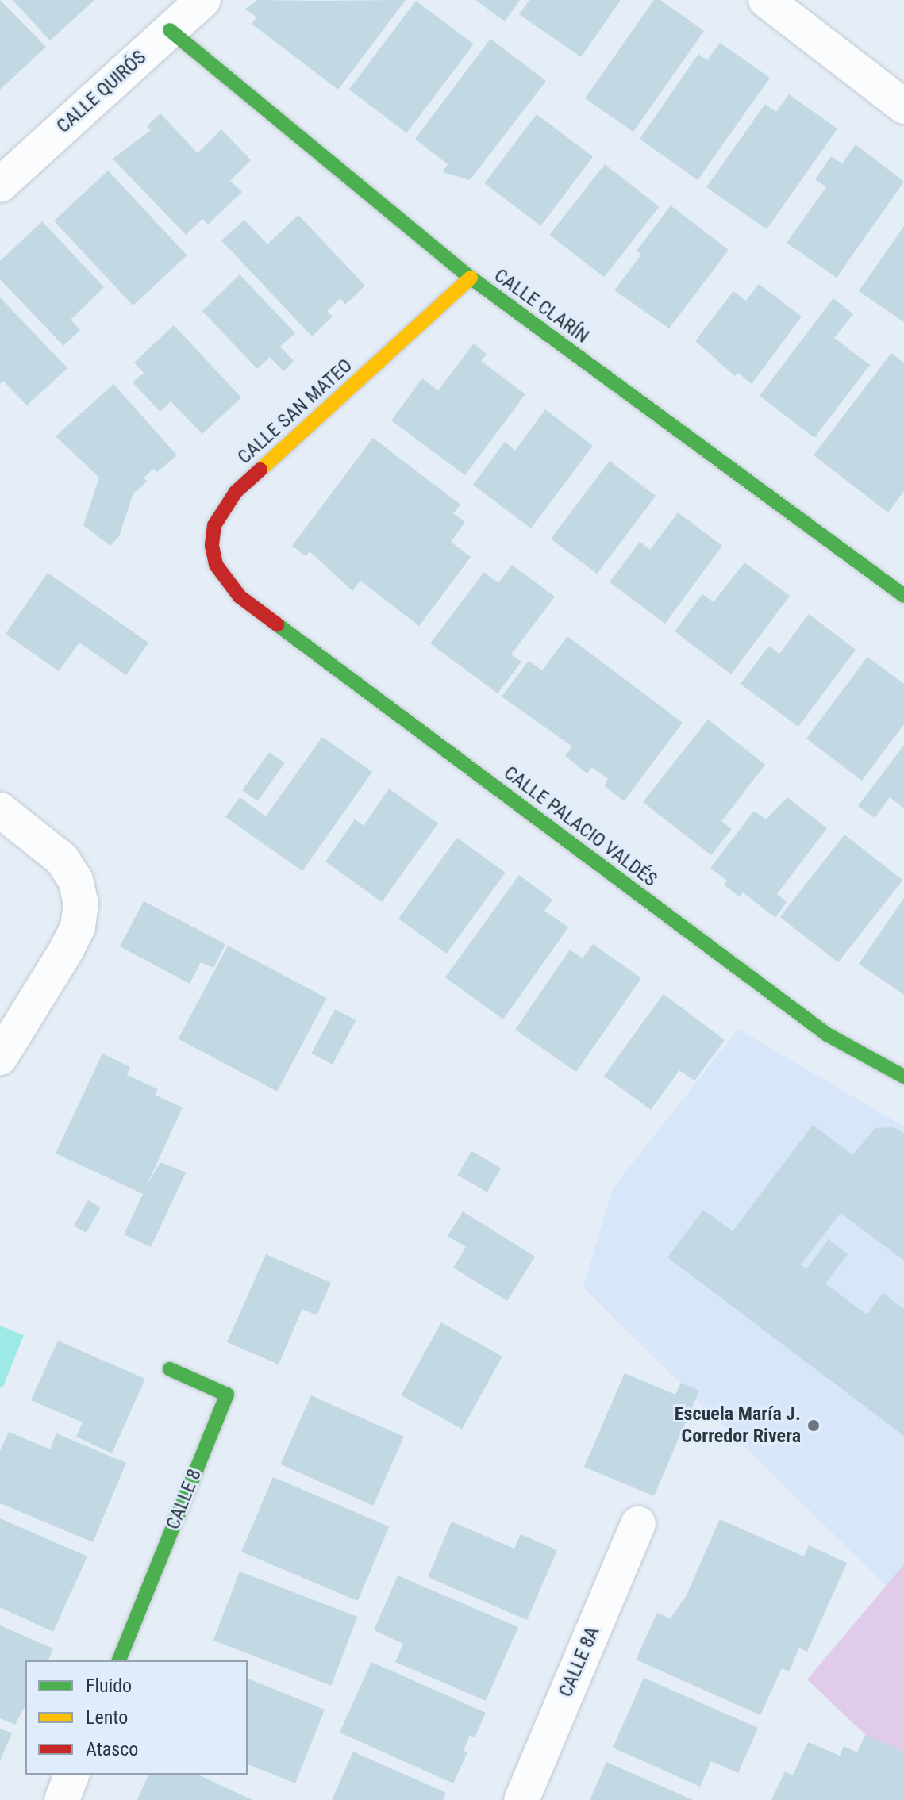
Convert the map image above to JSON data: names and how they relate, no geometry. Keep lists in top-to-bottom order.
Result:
{
  "streets": {
    "street": [
      "CALLE QUIRÓS",
      "CALLE CLARÍN",
      "CALLE SAN MATEO",
      "CALLE PALACIO VALDÉS",
      "CALLE 8",
      "CALLE 8A"
    ]
  },
  "crossings": [
    ["CALLE QUIRÓS", "CALLE CLARÍN"],
    ["CALLE CLARÍN", "CALLE SAN MATEO"],
    ["CALLE SAN MATEO", "CALLE PALACIO VALDÉS"]
  ],
  "places": ["Escuela María J. Corredor Rivera"],
  "legend": ["Fluido", "Lento", "Atasco"]
}
